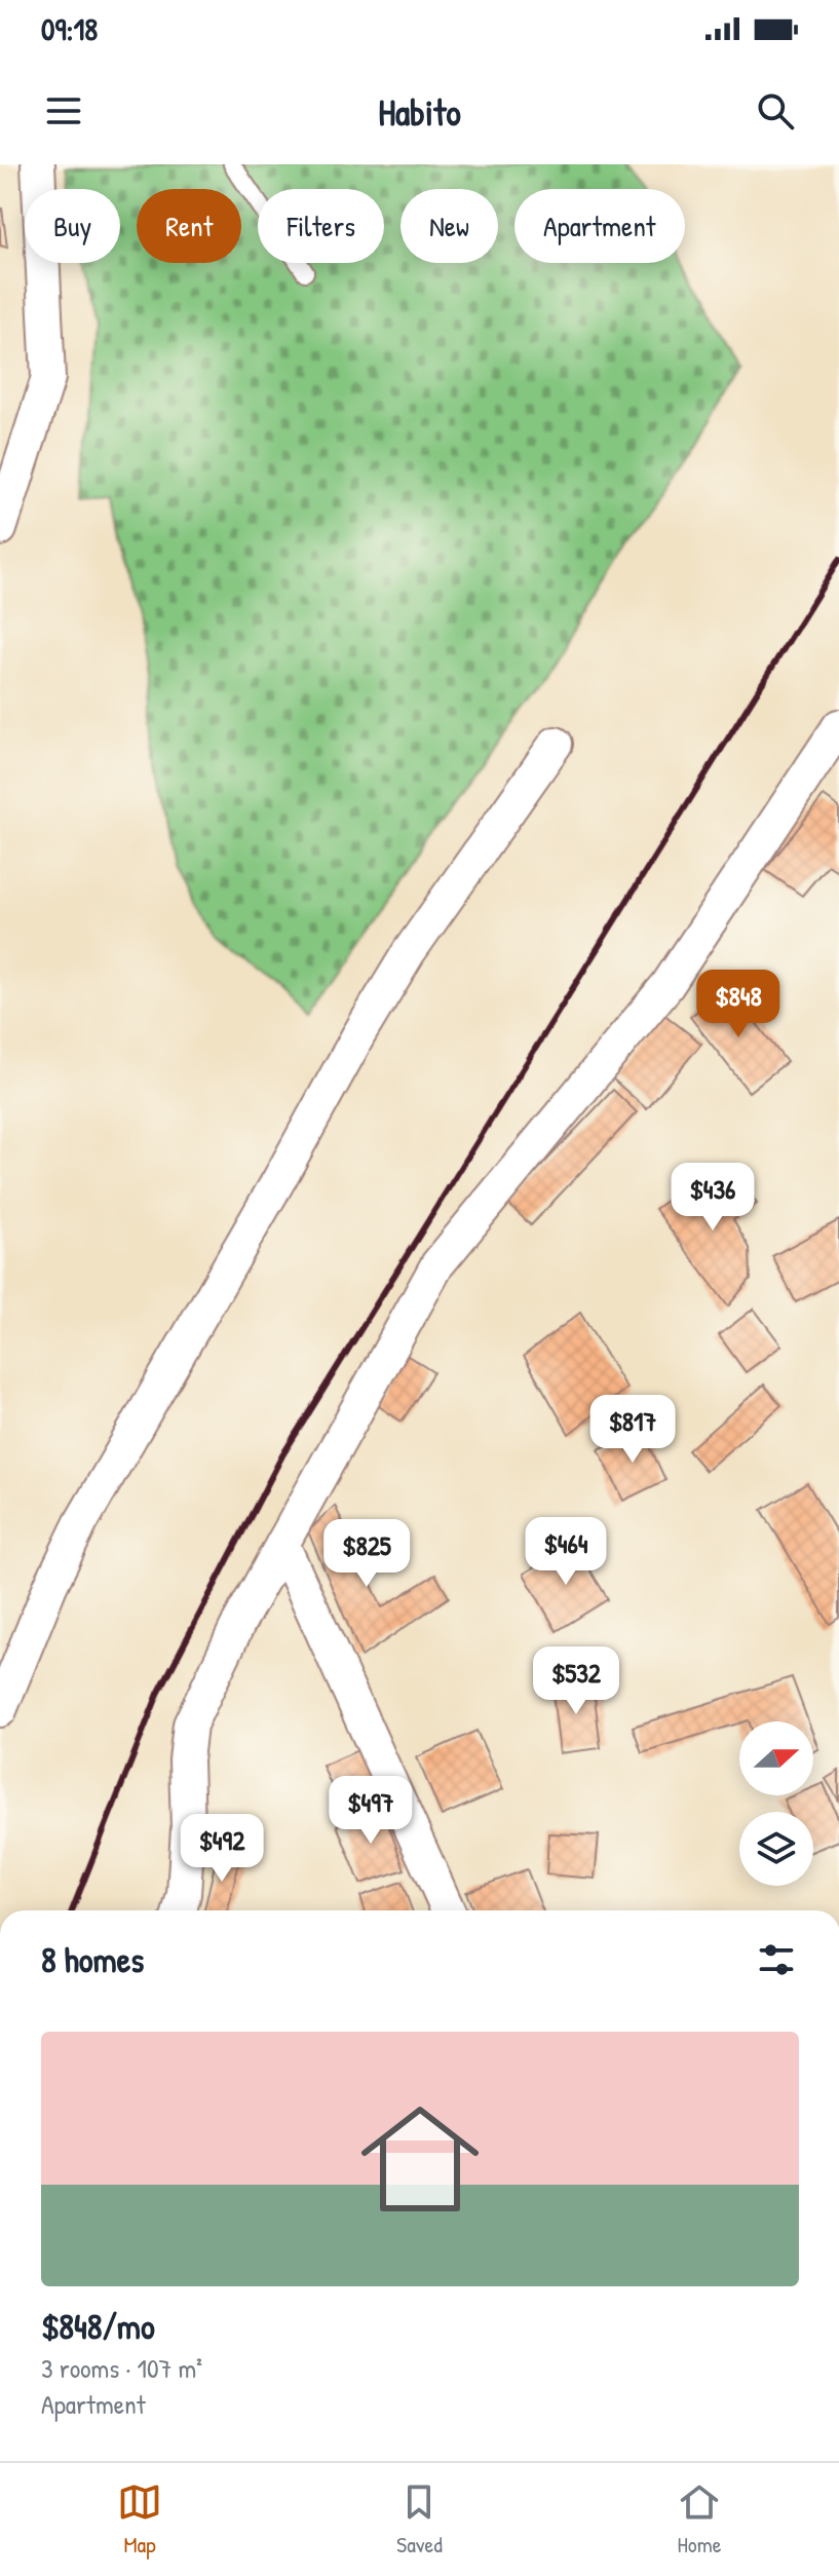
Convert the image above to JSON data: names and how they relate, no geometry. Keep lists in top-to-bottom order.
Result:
{
  "north": "right",
  "page": {
    "status": "09:18",
    "header": "Habito",
    "chip": [
      "Buy",
      "Rent",
      "Filters",
      "New",
      "Apartment"
    ],
    "price": [
      "$848",
      "$436",
      "$817",
      "$464",
      "$825",
      "$532",
      "$497",
      "$492"
    ],
    "heading": "8 homes",
    "list": [
      {
        "name": "$848/mo",
        "note": "3 rooms · 107 m² · Apartment"
      }
    ],
    "tabs": ["Map", "Saved", "Home"]
  }
}
